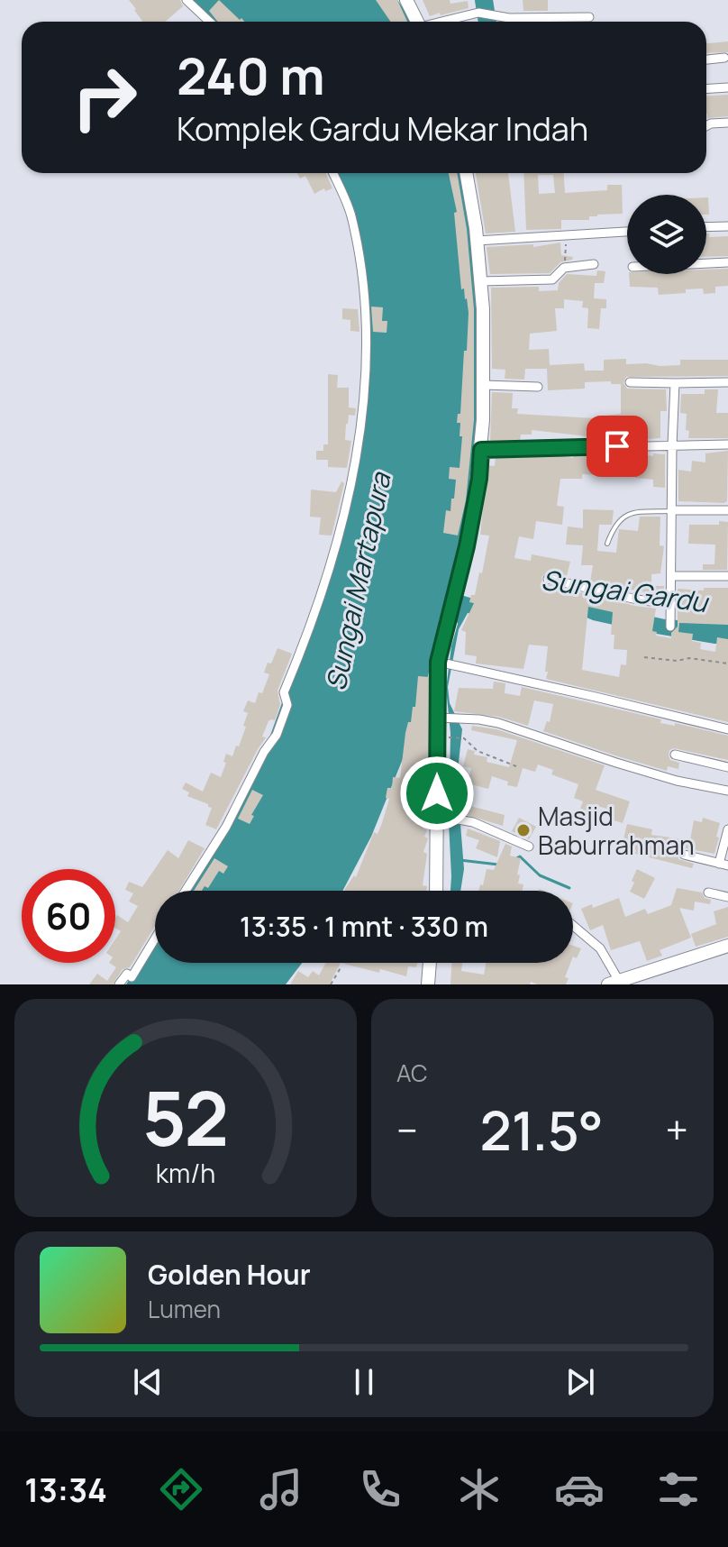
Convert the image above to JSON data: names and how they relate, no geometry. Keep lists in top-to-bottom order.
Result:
{
  "water": ["Sungai Martapura", "Sungai Gardu"],
  "places": ["Masjid Baburrahman"],
  "page": {
    "turn": ["240 m", "Komplek Gardu Mekar Indah"],
    "limit": "60",
    "trip": "13:35 · 1 mnt · 330 m",
    "tile": "AC",
    "heat": ["−", "21.5°", "+"],
    "song": ["Golden Hour", "Lumen"],
    "tabs": "13:34",
    "gauge": ["52", "km/h"]
  }
}
